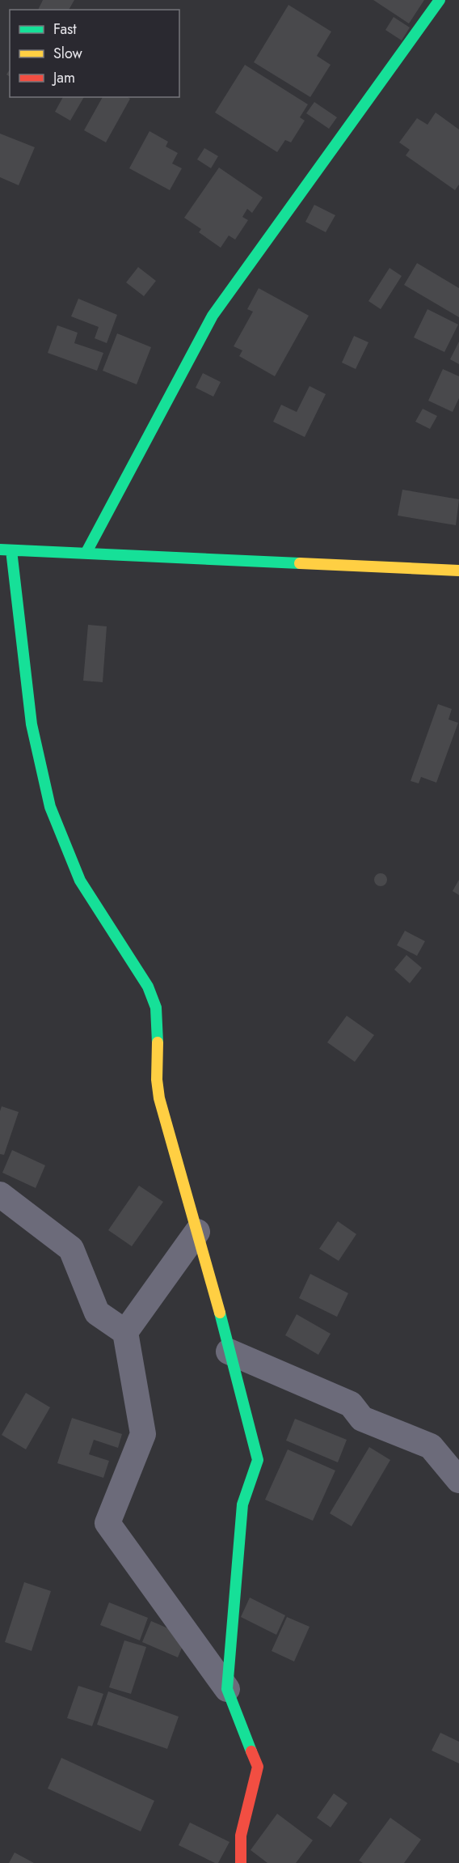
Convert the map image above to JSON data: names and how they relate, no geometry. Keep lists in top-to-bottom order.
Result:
{
  "legend": ["Fast", "Slow", "Jam"]
}
